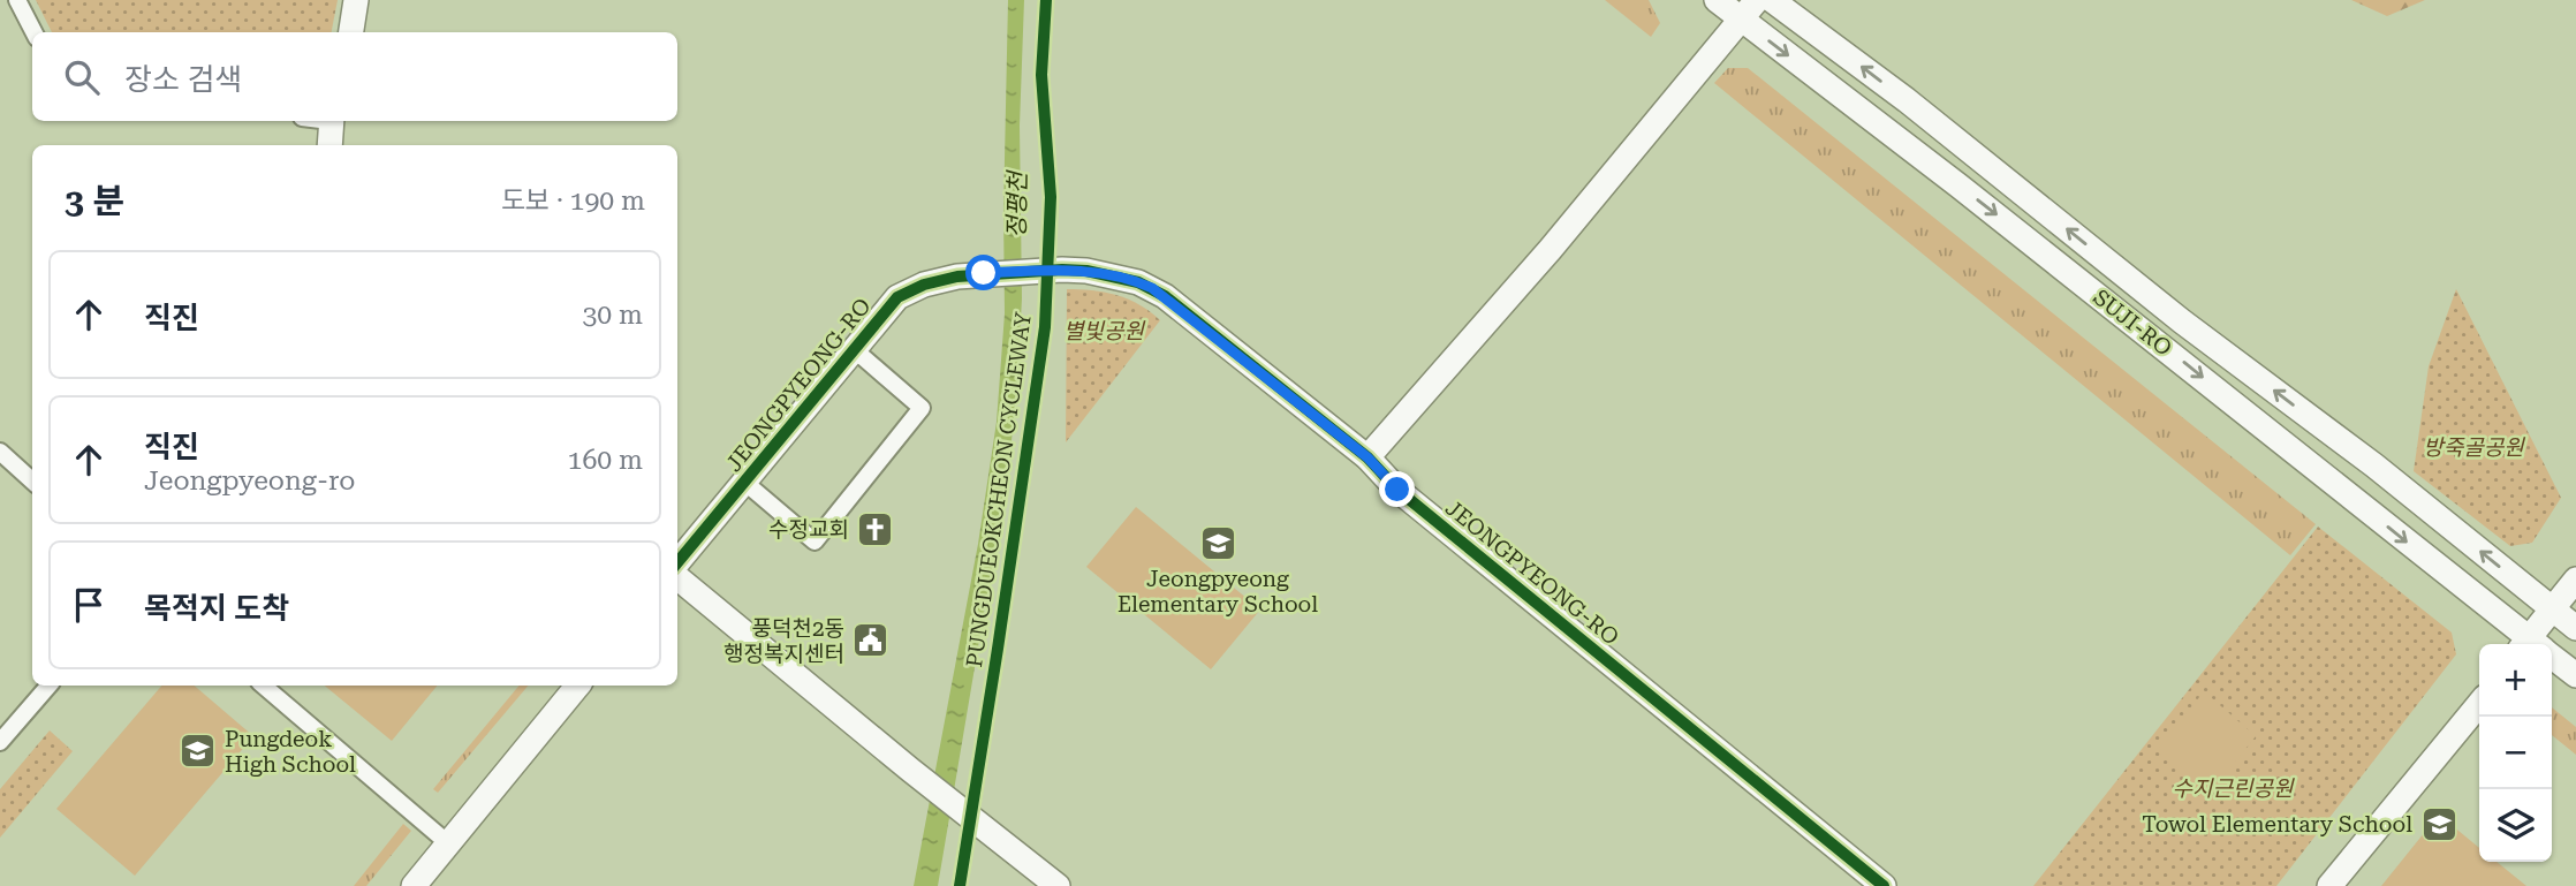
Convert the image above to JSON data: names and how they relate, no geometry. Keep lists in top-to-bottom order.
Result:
{
  "streets": {
    "street": ["SUJI-RO", "JEONGPYEONG-RO"],
    "cycle path": ["PUNGDUEOKCHEON CYCLEWAY"]
  },
  "water": ["정평천"],
  "parks": ["별빛공원", "방죽골공원", "수지근린공원"],
  "places": {
    "church": ["수정교회"],
    "school or university": ["Jeongpyeong Elementary School", "Pungdeok High School", "Towol Elementary School"],
    "public building": ["풍덕천2동 행정복지센터"]
  },
  "page": {
    "search": "장소 검색",
    "heading": ["3 분", "도보 · 190 m"],
    "list": [
      ["직진", "30 m"],
      ["직진", "Jeongpyeong-ro", "160 m"],
      "목적지 도착"
    ],
    "map_buttons": ["+", "−"]
  }
}
